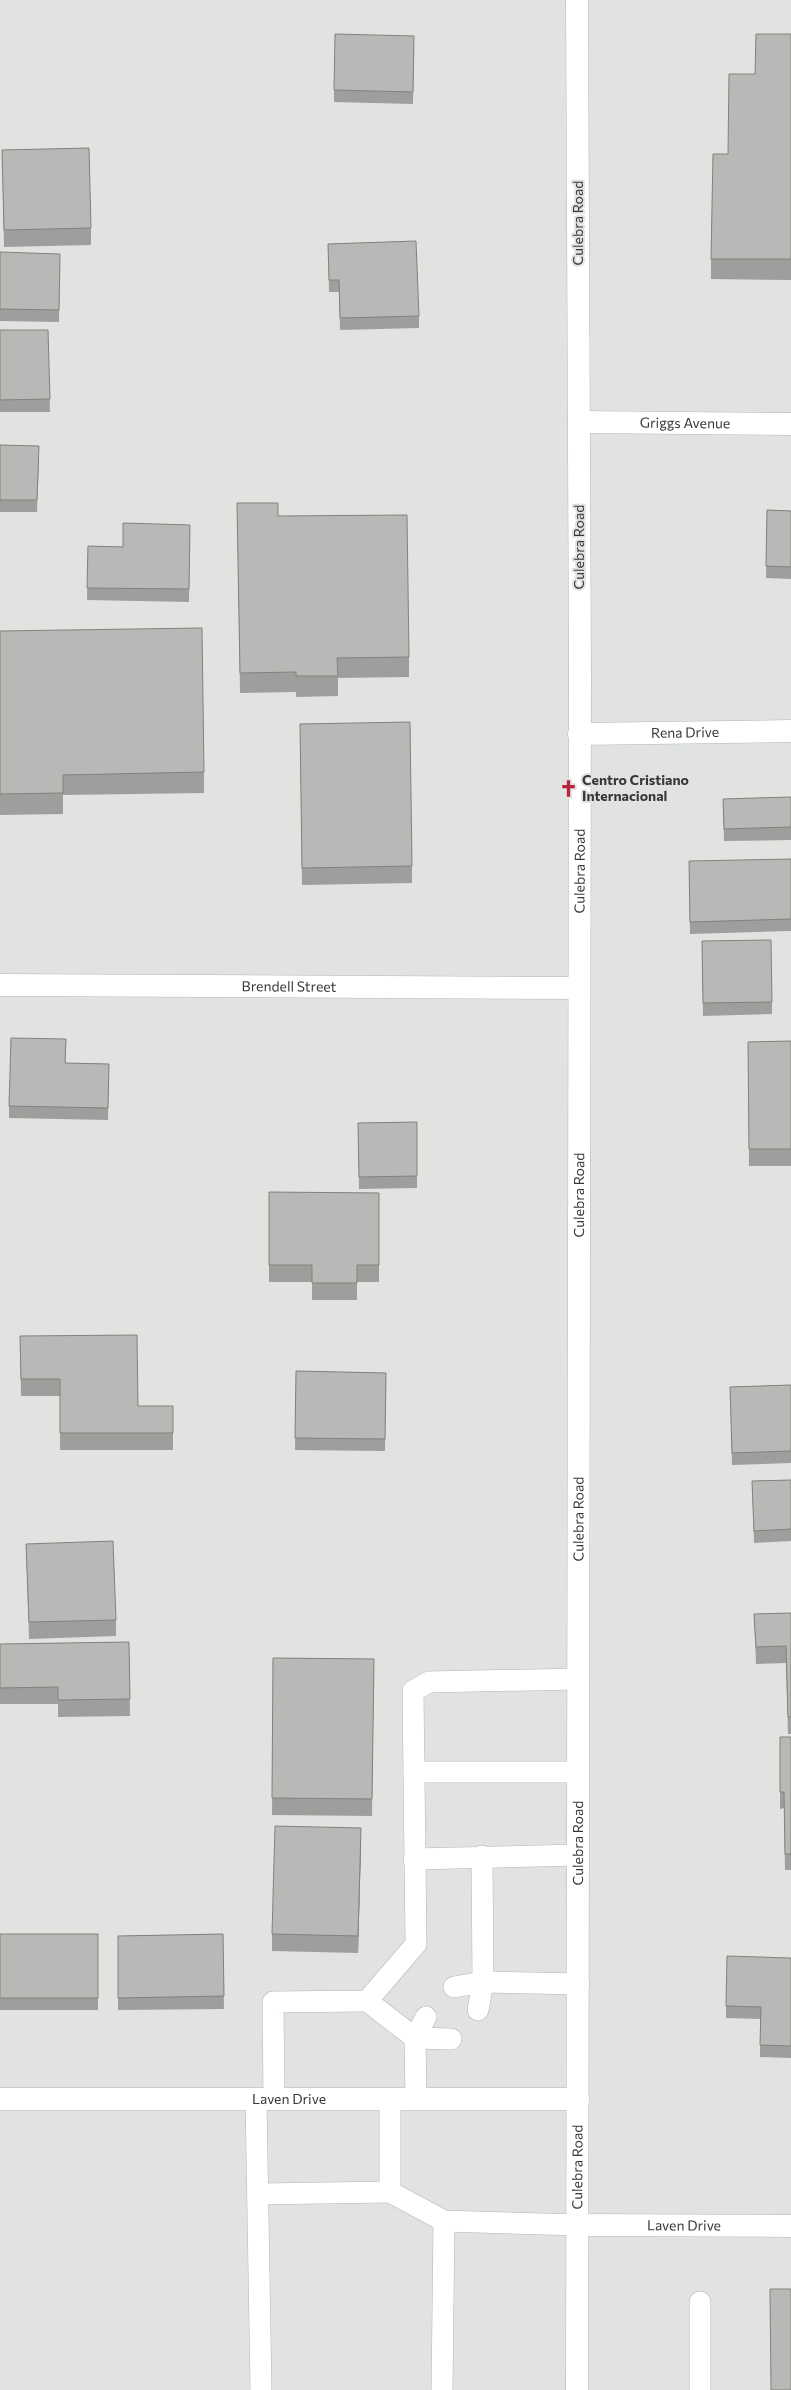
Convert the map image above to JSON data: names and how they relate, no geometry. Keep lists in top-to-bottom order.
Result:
{
  "streets": {
    "main road": [
      "Culebra Road",
      "Griggs Avenue",
      "Rena Drive",
      "Brendell Street",
      "Laven Drive"
    ]
  },
  "crossings": [
    ["Culebra Road", "Griggs Avenue"],
    ["Culebra Road", "Rena Drive"],
    ["Culebra Road", "Brendell Street"],
    ["Culebra Road", "Laven Drive"]
  ],
  "places": {
    "church": ["Centro Cristiano Internacional"]
  }
}
